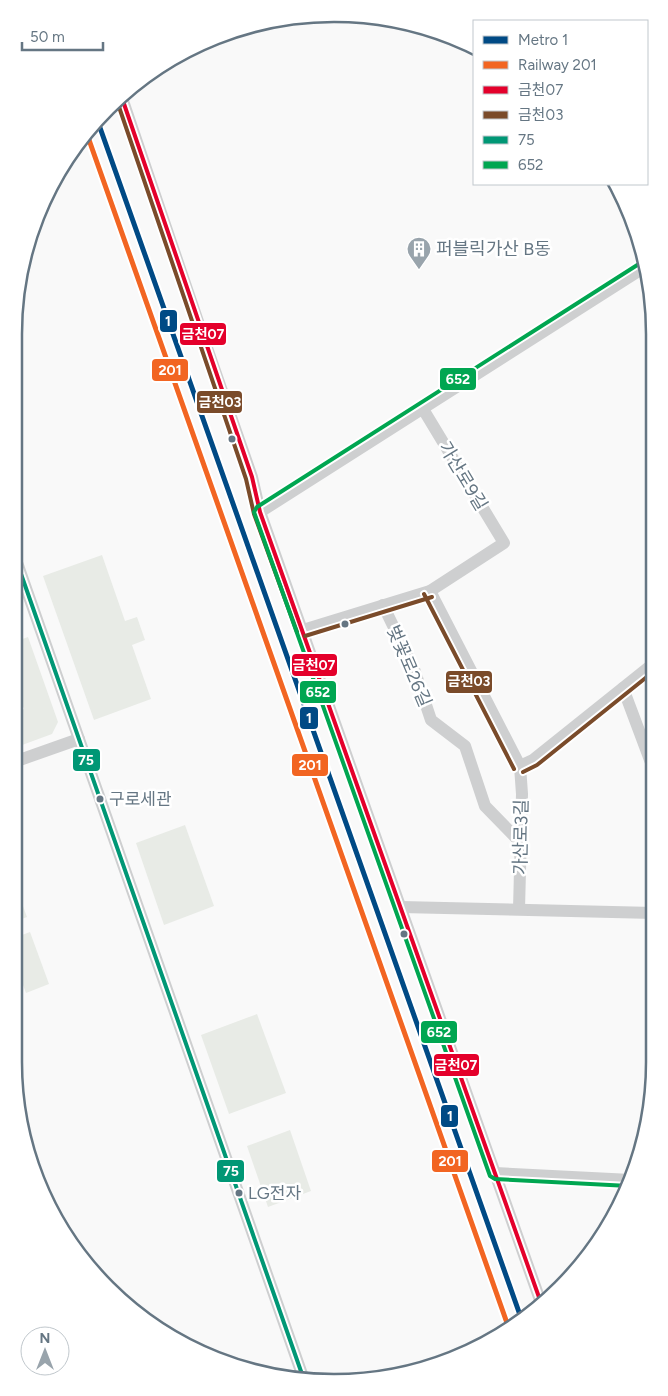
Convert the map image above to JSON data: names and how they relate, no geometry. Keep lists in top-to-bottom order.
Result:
{
  "streets": {
    "street": ["가산로9길", "벚꽃로26길", "가산로3길"]
  },
  "crossings": [
    ["벚꽃로26길", "가산로3길"]
  ],
  "places": {
    "building": ["퍼블릭가산 B동"],
    "other": ["구로세관", "LG전자"]
  },
  "lines": [
    "transit line 금천07",
    "transit line 금천03",
    "metro line 1",
    "rail line 201",
    "transit line 652",
    "transit line 75"
  ],
  "legend": [
    "Metro 1",
    "Railway 201",
    "금천07",
    "금천03",
    "75",
    "652"
  ],
  "scale_bar": "50 m",
  "north": "top"
}
